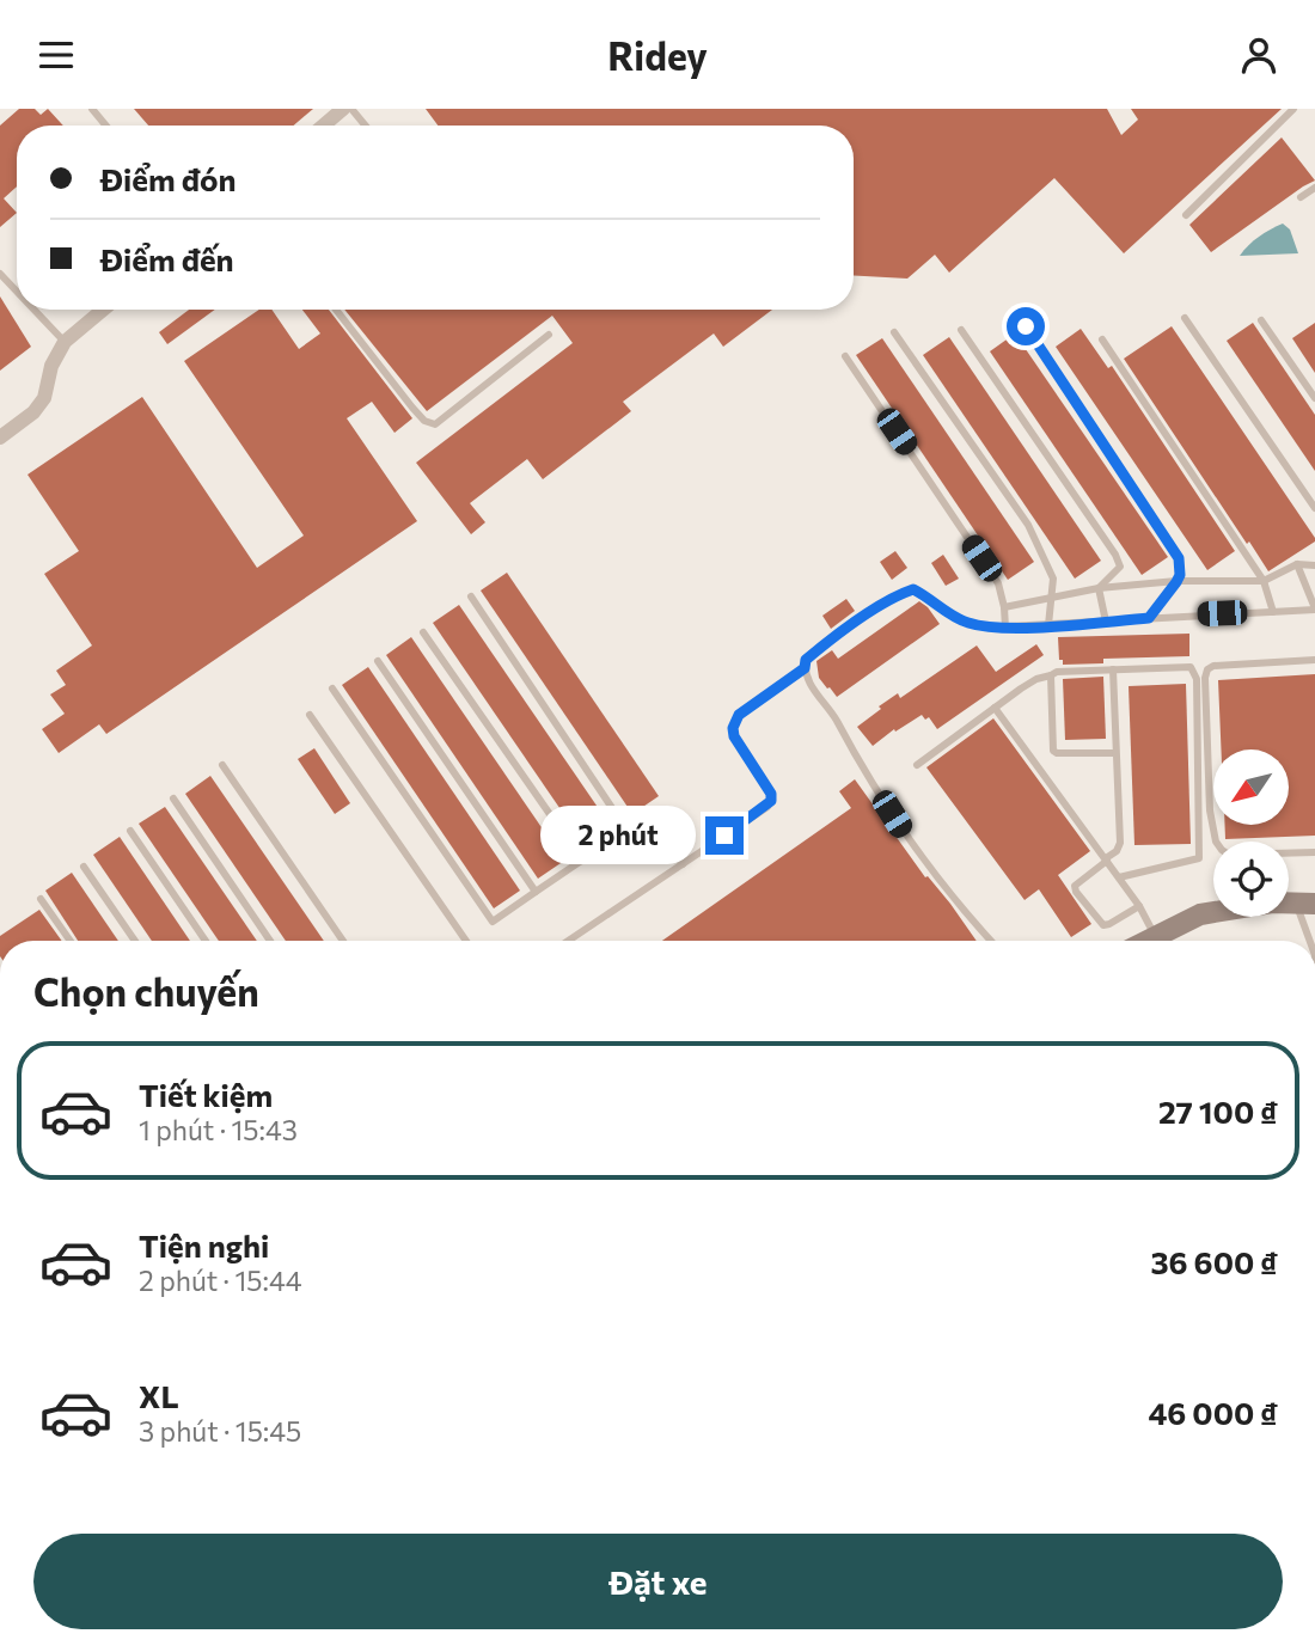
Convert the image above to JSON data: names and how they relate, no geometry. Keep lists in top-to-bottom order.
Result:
{
  "north": "bottom left",
  "page": {
    "header": "Ridey",
    "banner": ["Điểm đón", "Điểm đến"],
    "bubble": "2 phút",
    "heading": "Chọn chuyến",
    "list": [
      {
        "name": "Tiết kiệm",
        "note": "1 phút · 15:43",
        "value": "27 100 ₫"
      },
      {
        "name": "Tiện nghi",
        "note": "2 phút · 15:44",
        "value": "36 600 ₫"
      },
      {
        "name": "XL",
        "note": "3 phút · 15:45",
        "value": "46 000 ₫"
      }
    ],
    "buttons": "Đặt xe"
  }
}
